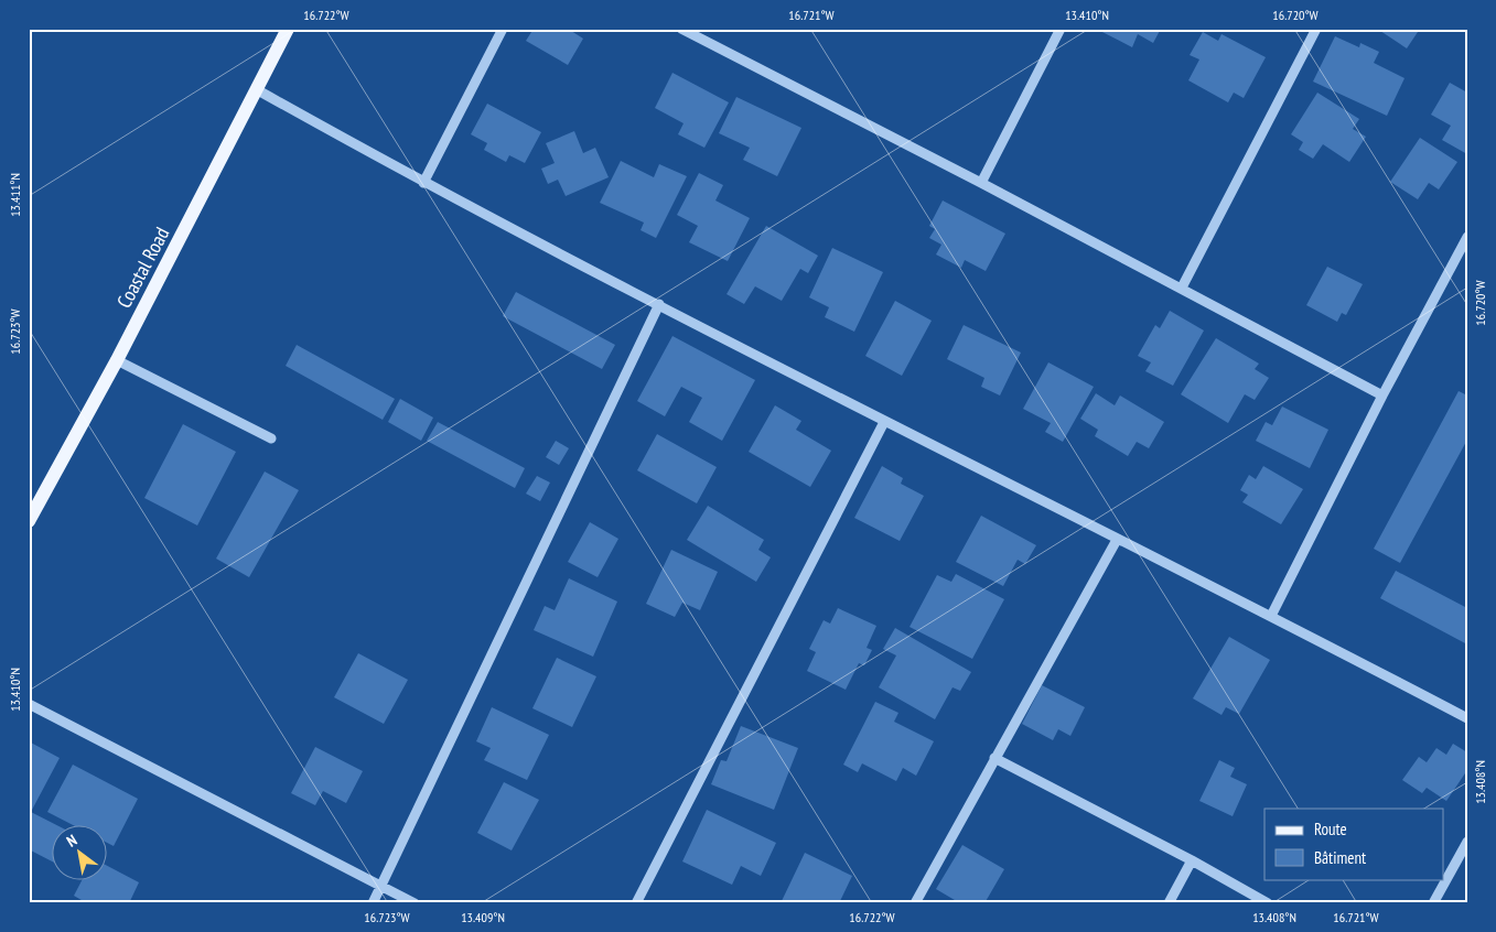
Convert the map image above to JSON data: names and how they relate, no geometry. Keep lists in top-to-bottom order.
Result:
{
  "streets": {
    "main road": ["Coastal Road"]
  },
  "legend": ["Route", "Bâtiment"],
  "north": "top left",
  "coordinates": [
    "16.722°W",
    "16.721°W",
    "13.410°N",
    "16.720°W",
    "13.411°N",
    "16.723°W",
    "13.408°N",
    "13.409°N"
  ]
}
